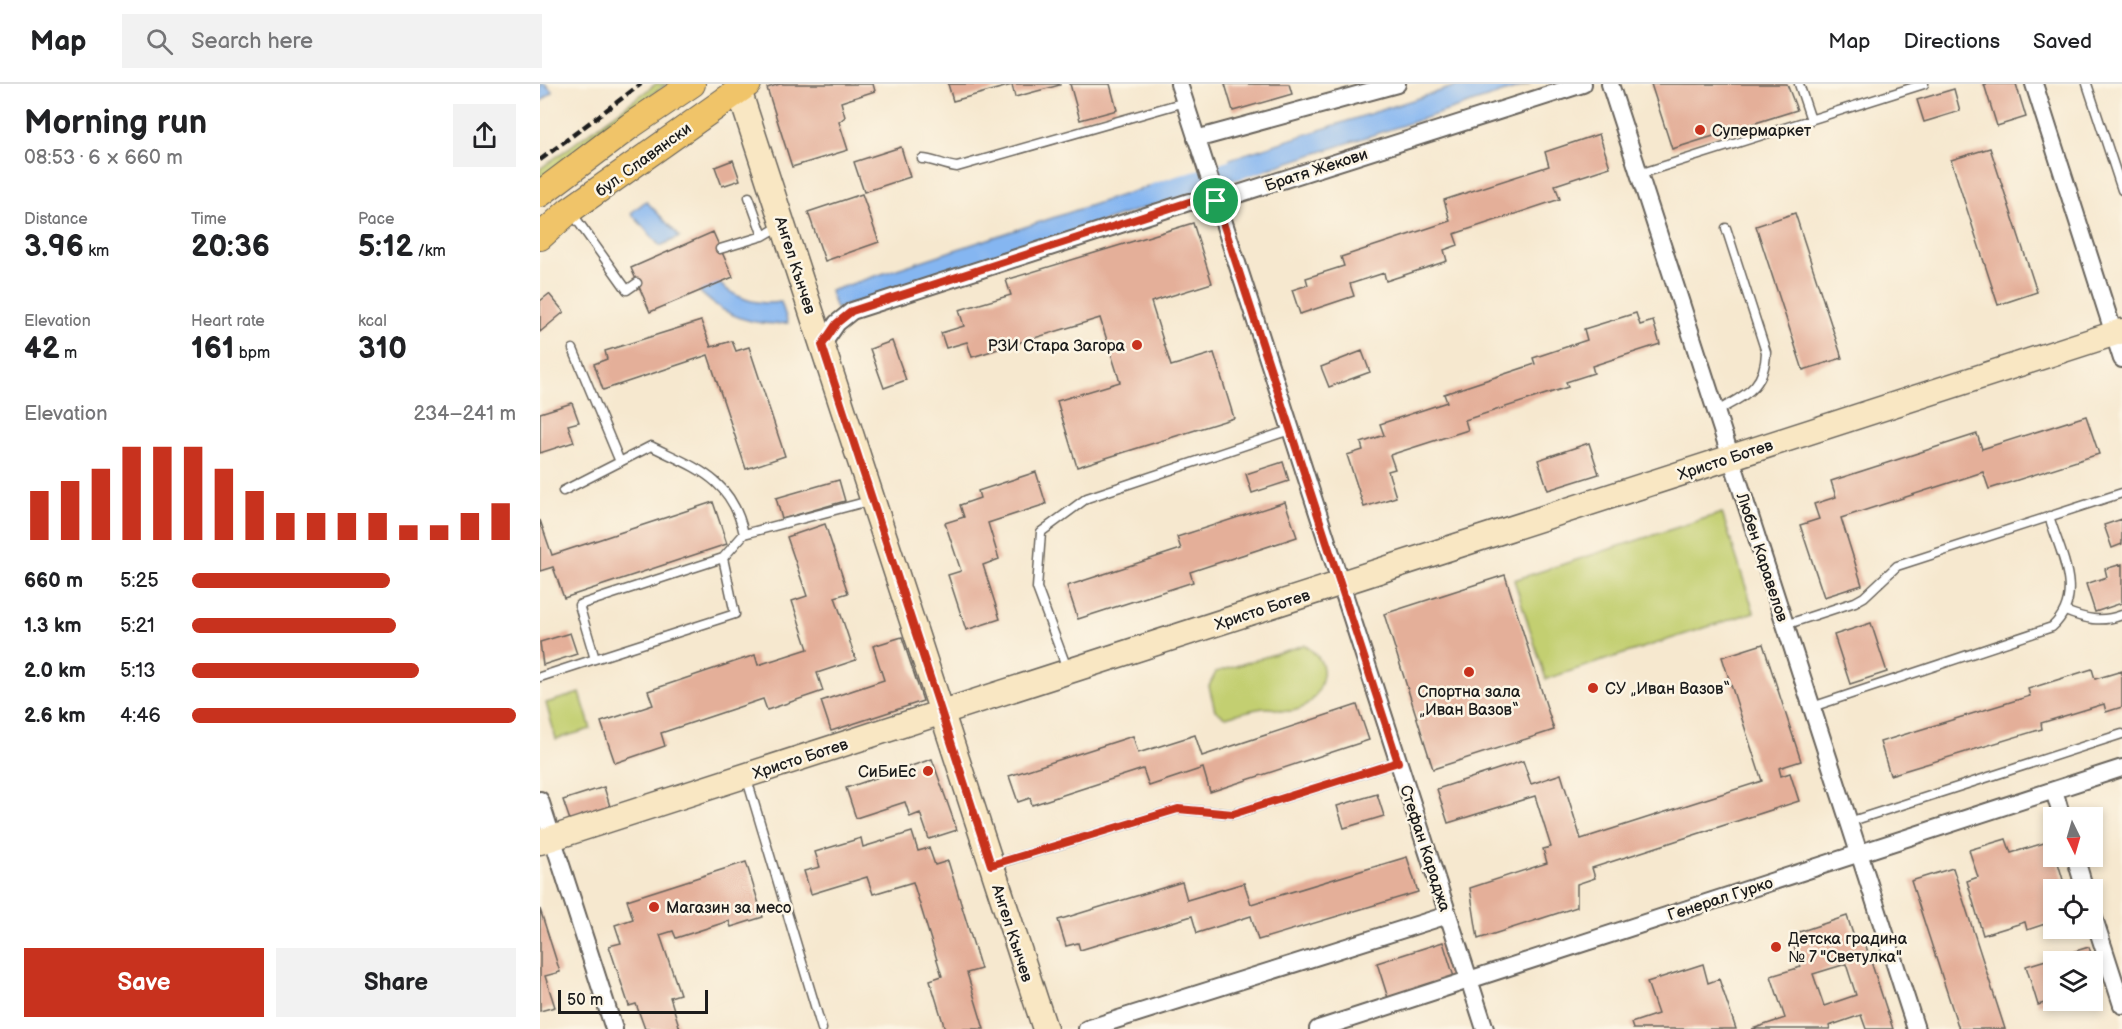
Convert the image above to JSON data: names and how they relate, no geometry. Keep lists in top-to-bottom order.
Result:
{
  "streets": {
    "main road": ["бул. Славянски"],
    "street": [
      "Братя Жекови",
      "Ангел Кънчев",
      "Христо Ботев",
      "Любен Каравелов",
      "Стефан Караджа",
      "Генерал Гурко"
    ]
  },
  "crossings": [
    ["бул. Славянски", "Ангел Кънчев"],
    ["Братя Жекови", "Ангел Кънчев"],
    ["Братя Жекови", "Стефан Караджа"],
    ["Ангел Кънчев", "Христо Ботев"],
    ["Христо Ботев", "Любен Каравелов"],
    ["Христо Ботев", "Стефан Караджа"],
    ["Любен Каравелов", "Генерал Гурко"],
    ["Стефан Караджа", "Генерал Гурко"]
  ],
  "places": [
    "Супермаркет",
    "РЗИ Стара Загора",
    "Спортна зала „Иван Вазов“",
    "СУ „Иван Вазов“",
    "СиБиЕс",
    "Магазин за месо",
    "Детска градина № 7 \"Светулка\""
  ],
  "scale_bar": "50 m",
  "north": "bottom",
  "page": {
    "header": "Map",
    "search": "Search here",
    "nav": ["Map", "Directions", "Saved"],
    "heading": ["Morning run", "08:53 · 6 × 660 m"],
    "stats": [
      ["Distance", "3.96 km"],
      ["Time", "20:36"],
      ["Pace", "5:12 /km"],
      ["Elevation", "42 m"],
      ["Heart rate", "161 bpm"],
      ["kcal", "310"]
    ],
    "chart": ["Elevation", "234–241 m"],
    "list": [
      {
        "name": "660 m",
        "note": "5:25"
      },
      {
        "name": "1.3 km",
        "note": "5:21"
      },
      {
        "name": "2.0 km",
        "note": "5:13"
      },
      {
        "name": "2.6 km",
        "note": "4:46"
      }
    ],
    "buttons": ["Save", "Share"],
    "scale": "50 m"
  }
}
